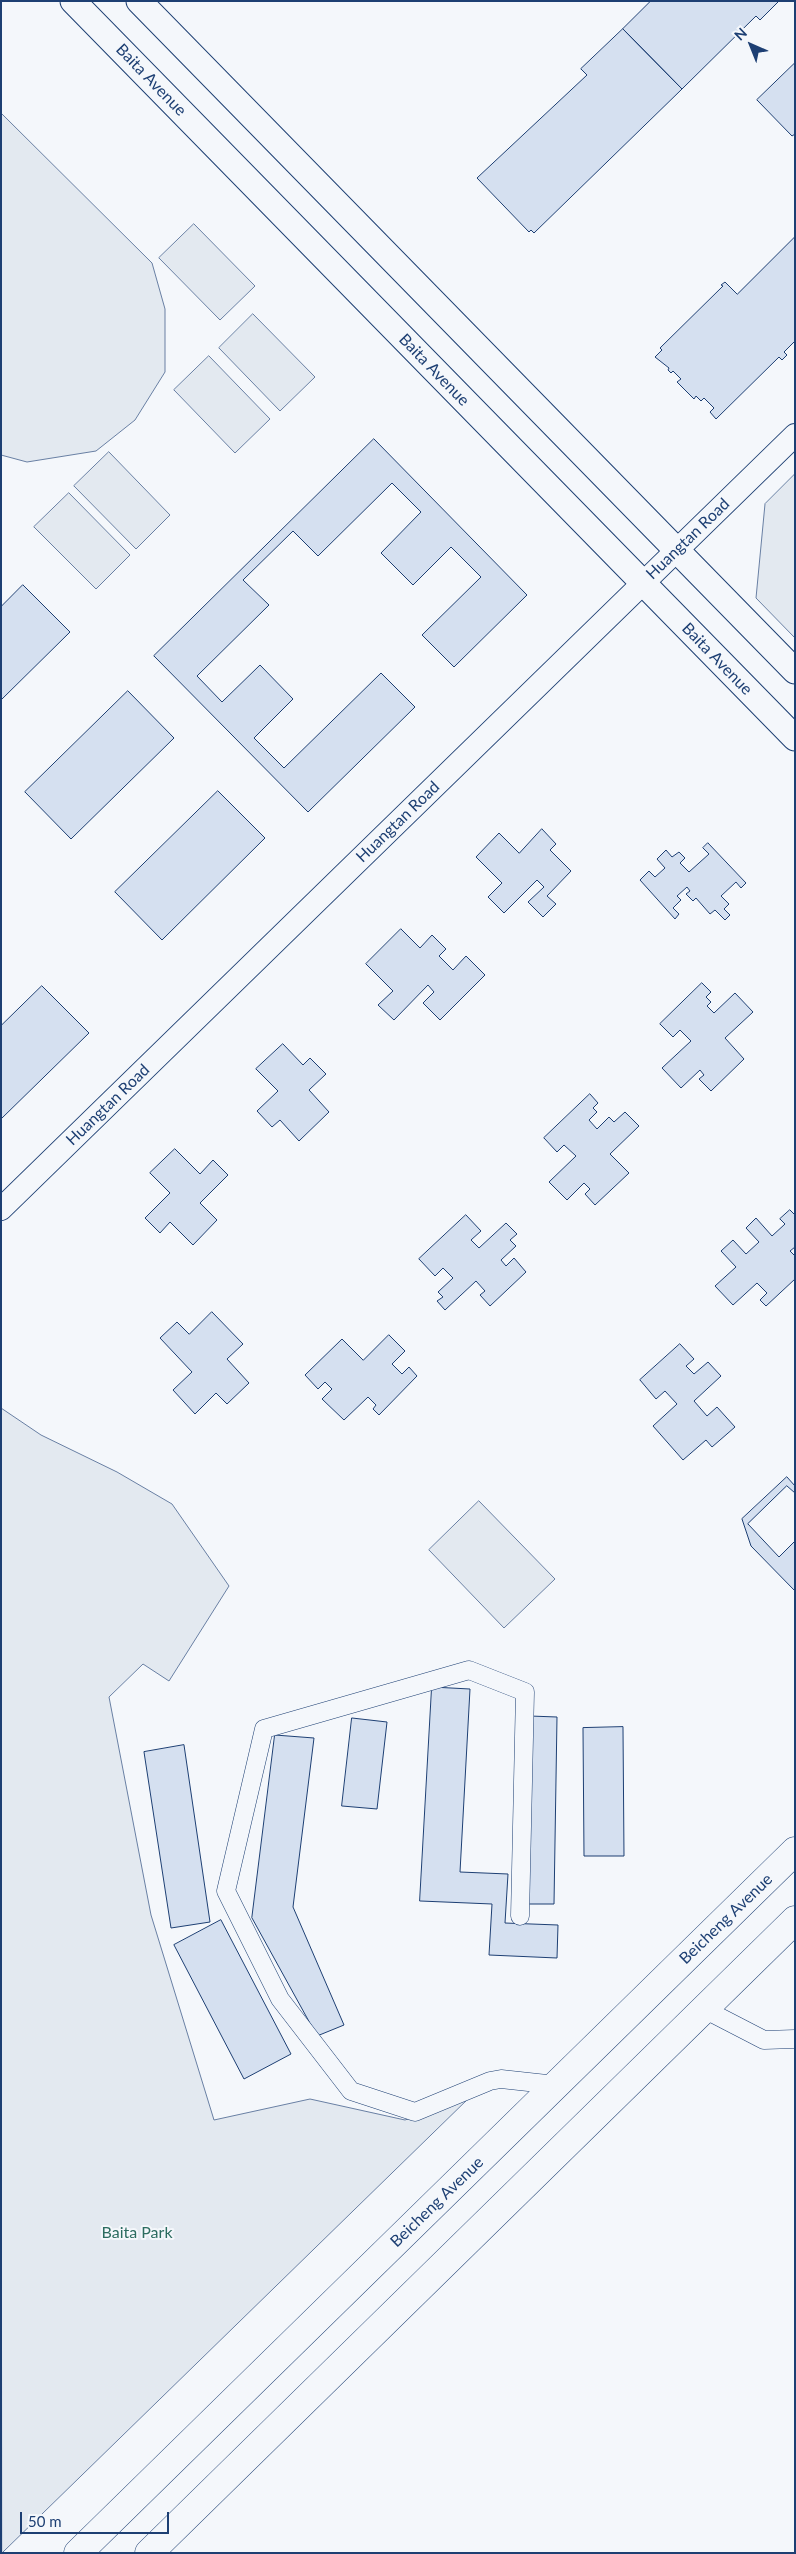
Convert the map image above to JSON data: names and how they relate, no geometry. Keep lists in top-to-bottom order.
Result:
{
  "streets": {
    "highway": ["Beicheng Avenue"],
    "main road": ["Baita Avenue"],
    "street": ["Huangtan Road"]
  },
  "crossings": [
    ["Baita Avenue", "Huangtan Road"]
  ],
  "parks": ["Baita Park"],
  "scale_bar": "50 m",
  "north": "top left"
}
